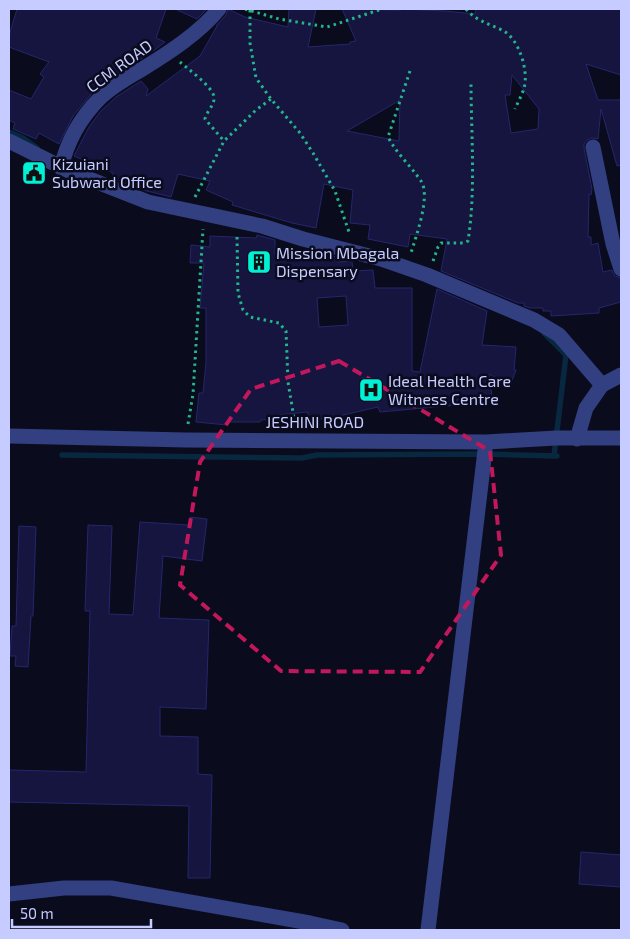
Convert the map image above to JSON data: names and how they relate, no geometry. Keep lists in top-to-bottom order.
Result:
{
  "streets": {
    "street": ["CCM ROAD", "JESHINI ROAD"]
  },
  "places": {
    "public building": ["Kizuiani Subward Office"],
    "building": ["Mission Mbagala Dispensary"],
    "hospital": ["Ideal Health Care Witness Centre"]
  },
  "scale_bar": "50 m"
}
